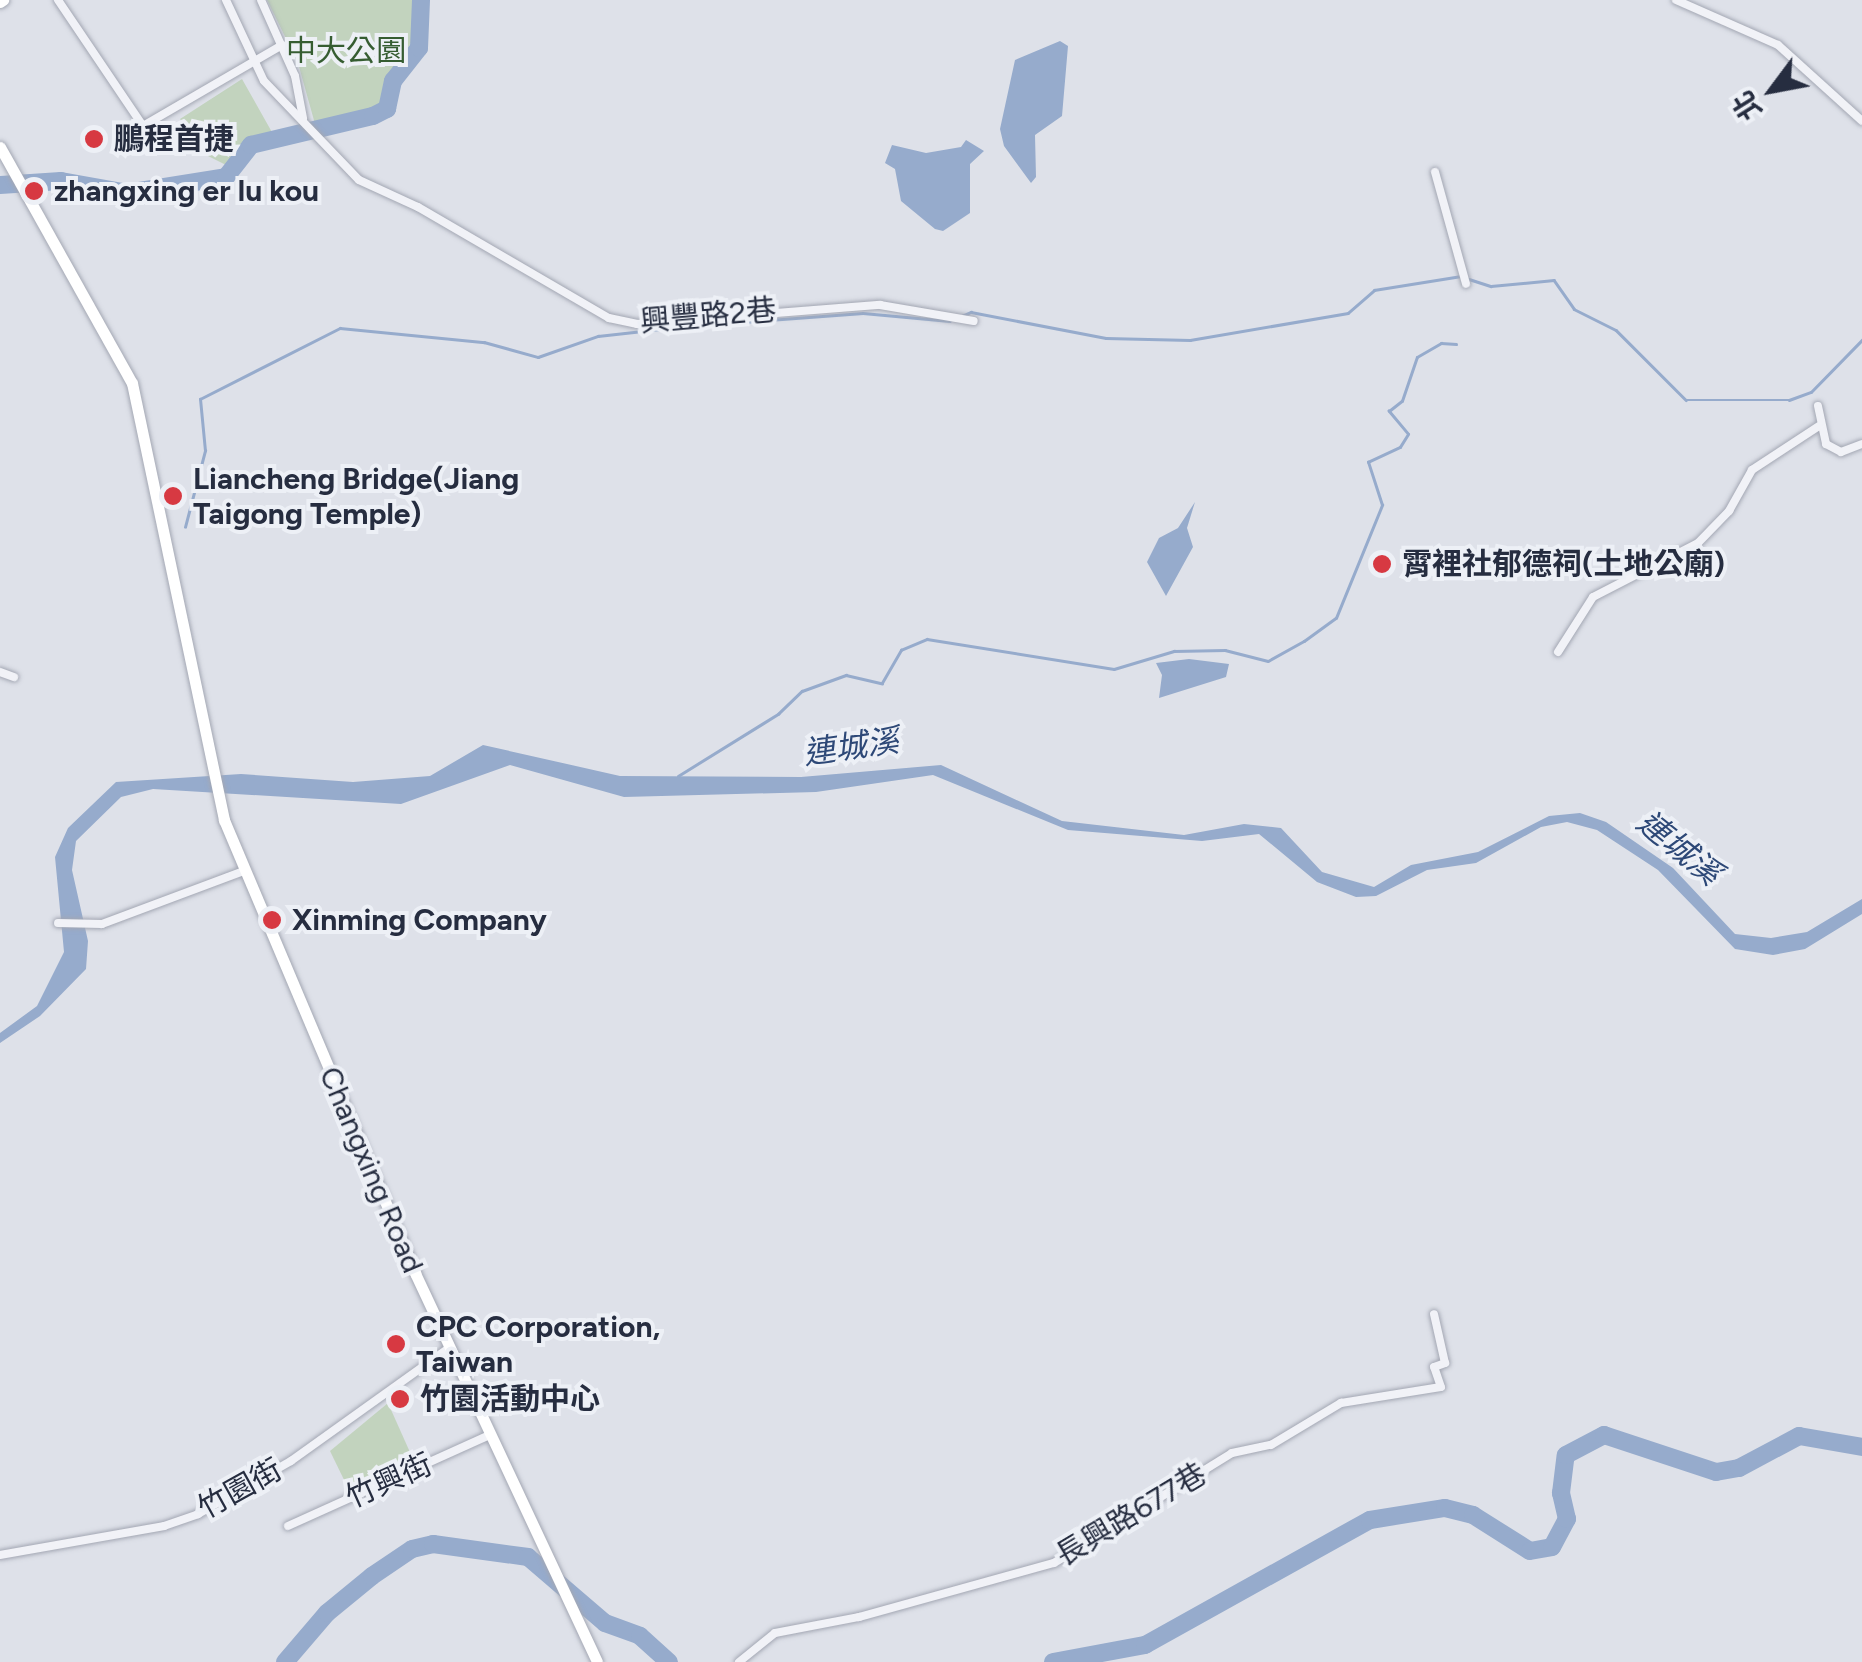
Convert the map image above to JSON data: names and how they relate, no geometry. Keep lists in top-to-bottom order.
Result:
{
  "streets": {
    "main road": ["Changxing Road"],
    "street": [
      "興豐路2巷",
      "竹興街",
      "竹園街",
      "長興路677巷"
    ]
  },
  "crossings": [
    ["Changxing Road", "竹興街"],
    ["Changxing Road", "竹園街"]
  ],
  "water": ["連城溪"],
  "parks": ["中大公園"],
  "places": [
    "鵬程首捷",
    "zhangxing er lu kou",
    "Liancheng Bridge(Jiang Taigong Temple)",
    "霄裡社郁德祠(土地公廟)",
    "Xinming Company",
    "CPC Corporation, Taiwan",
    "竹園活動中心"
  ],
  "north": "bottom left"
}
